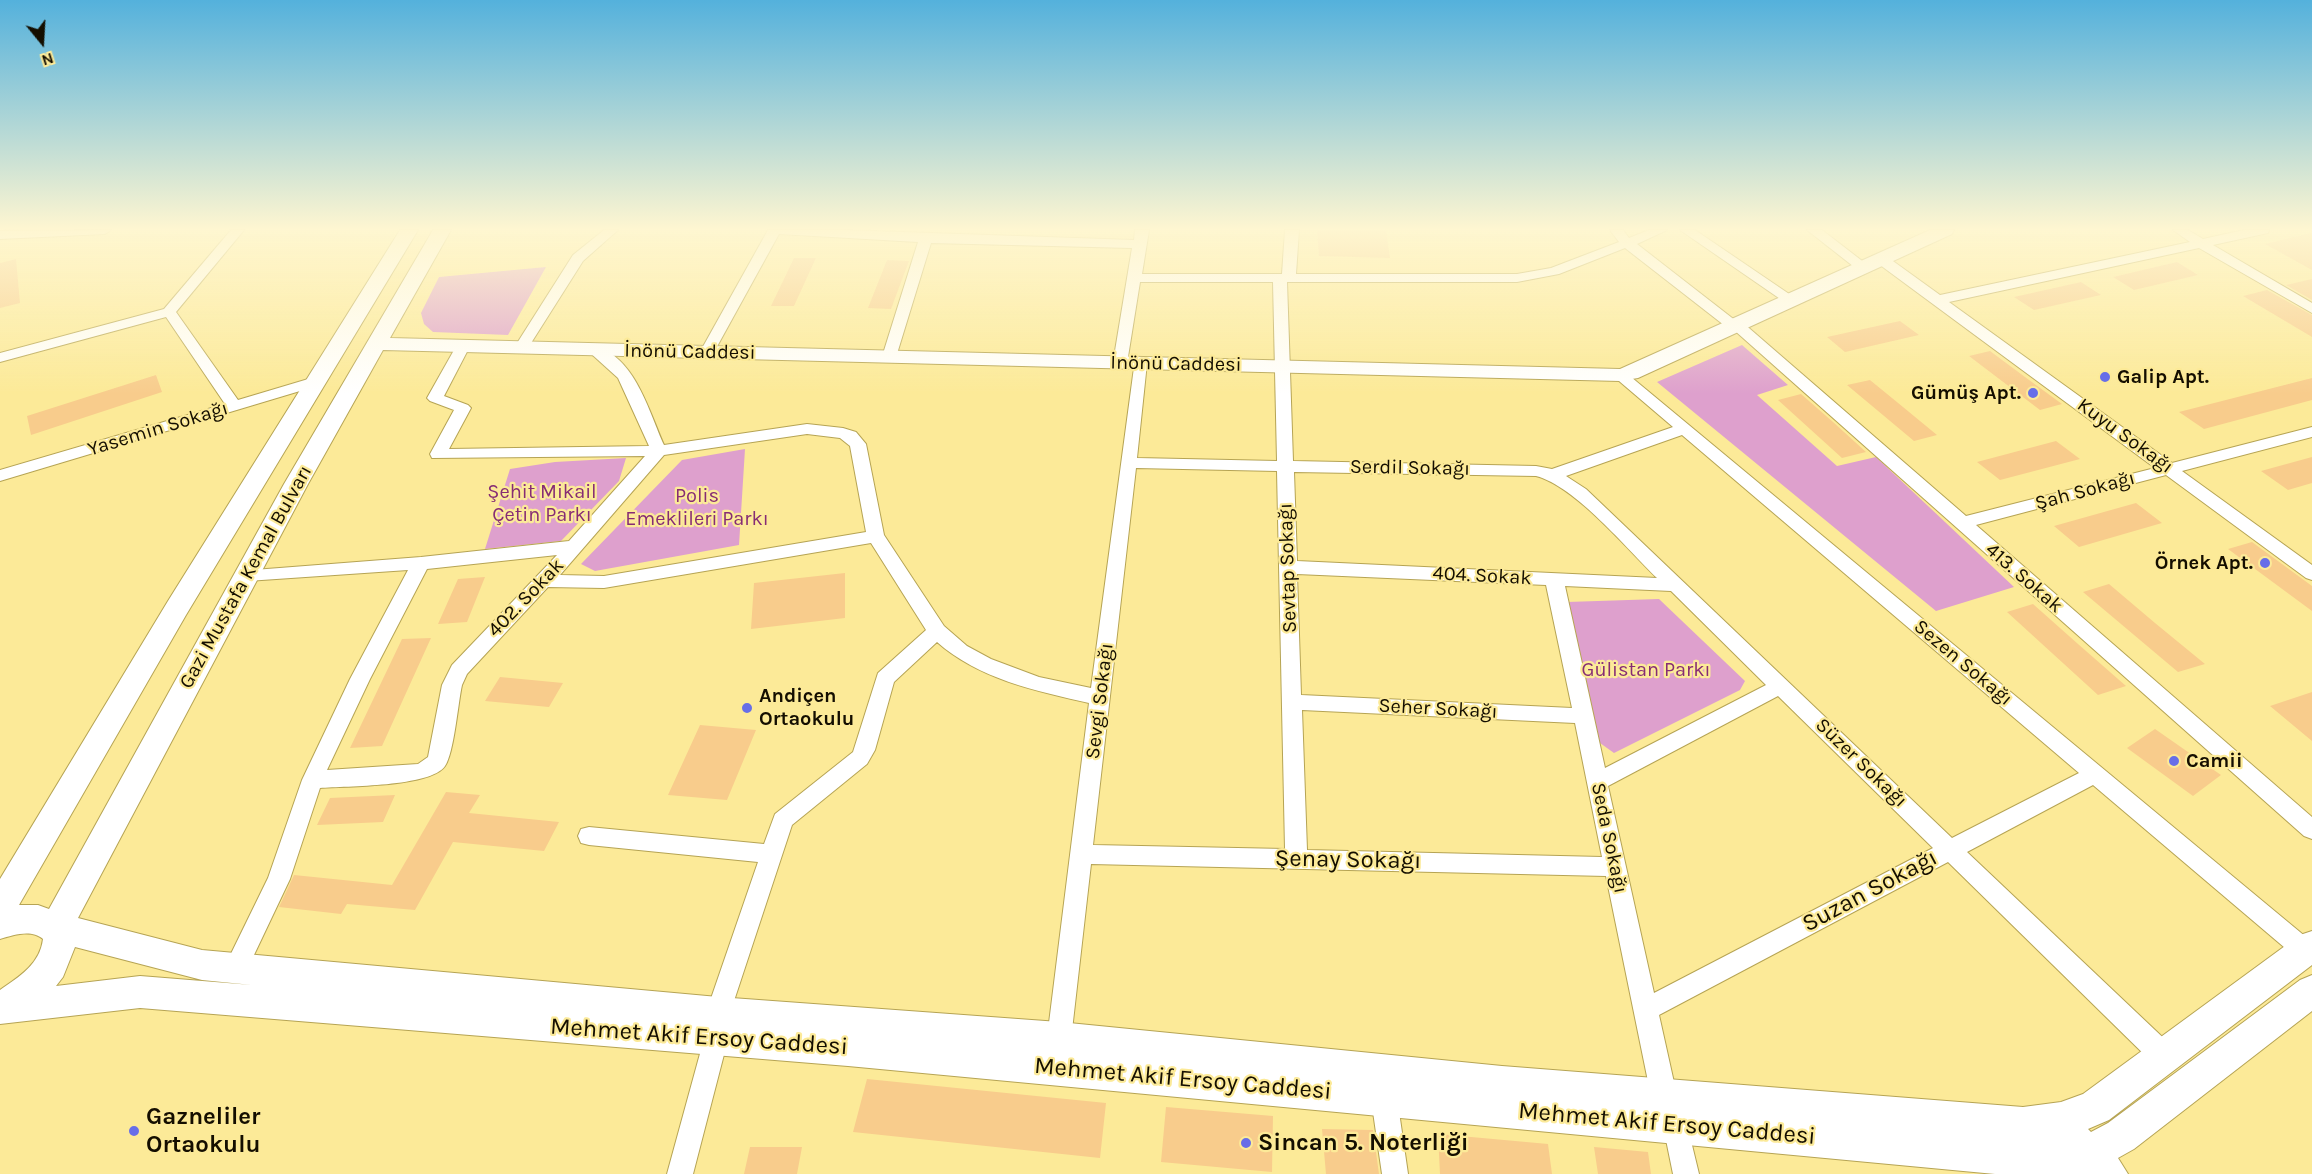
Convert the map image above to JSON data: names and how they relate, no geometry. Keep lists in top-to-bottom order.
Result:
{
  "streets": {
    "main road": ["İnönü Caddesi", "Gazi Mustafa Kemal Bulvarı", "Mehmet Akif Ersoy Caddesi"],
    "street": [
      "Yasemin Sokağı",
      "Kuyu Sokağı",
      "Serdil Sokağı",
      "Şah Sokağı",
      "Sevtap Sokağı",
      "404. Sokak",
      "413. Sokak",
      "402. Sokak",
      "Sezen Sokağı",
      "Sevgi Sokağı",
      "Seher Sokağı",
      "Süzer Sokağı",
      "Seda Sokağı",
      "Şenay Sokağı",
      "Suzan Sokağı"
    ]
  },
  "crossings": [
    ["İnönü Caddesi", "Sevtap Sokağı"],
    ["İnönü Caddesi", "Gazi Mustafa Kemal Bulvarı"],
    ["İnönü Caddesi", "413. Sokak"],
    ["İnönü Caddesi", "Sezen Sokağı"],
    ["İnönü Caddesi", "Sevgi Sokağı"],
    ["Yasemin Sokağı", "Gazi Mustafa Kemal Bulvarı"],
    ["Kuyu Sokağı", "Şah Sokağı"],
    ["Serdil Sokağı", "Sevtap Sokağı"],
    ["Serdil Sokağı", "Sezen Sokağı"],
    ["Serdil Sokağı", "Sevgi Sokağı"],
    ["Serdil Sokağı", "Süzer Sokağı"],
    ["Şah Sokağı", "413. Sokak"],
    ["Sevtap Sokağı", "404. Sokak"],
    ["Sevtap Sokağı", "Seher Sokağı"],
    ["Sevtap Sokağı", "Şenay Sokağı"],
    ["404. Sokak", "Süzer Sokağı"],
    ["404. Sokak", "Seda Sokağı"],
    ["Gazi Mustafa Kemal Bulvarı", "Mehmet Akif Ersoy Caddesi"],
    ["Sezen Sokağı", "Suzan Sokağı"],
    ["Sezen Sokağı", "Mehmet Akif Ersoy Caddesi"],
    ["Sevgi Sokağı", "Şenay Sokağı"],
    ["Sevgi Sokağı", "Mehmet Akif Ersoy Caddesi"],
    ["Seher Sokağı", "Seda Sokağı"],
    ["Süzer Sokağı", "Suzan Sokağı"],
    ["Süzer Sokağı", "Mehmet Akif Ersoy Caddesi"],
    ["Seda Sokağı", "Şenay Sokağı"],
    ["Seda Sokağı", "Suzan Sokağı"],
    ["Seda Sokağı", "Mehmet Akif Ersoy Caddesi"]
  ],
  "parks": ["Şehit Mikail Çetin Parkı", "Polis Emeklileri Parkı", "Gülistan Parkı"],
  "places": [
    "Galip Apt.",
    "Gümüş Apt.",
    "Örnek Apt.",
    "Andiçen Ortaokulu",
    "Camii",
    "Gazneliler Ortaokulu",
    "Sincan 5. Noterliği"
  ],
  "north": "bottom"
}
